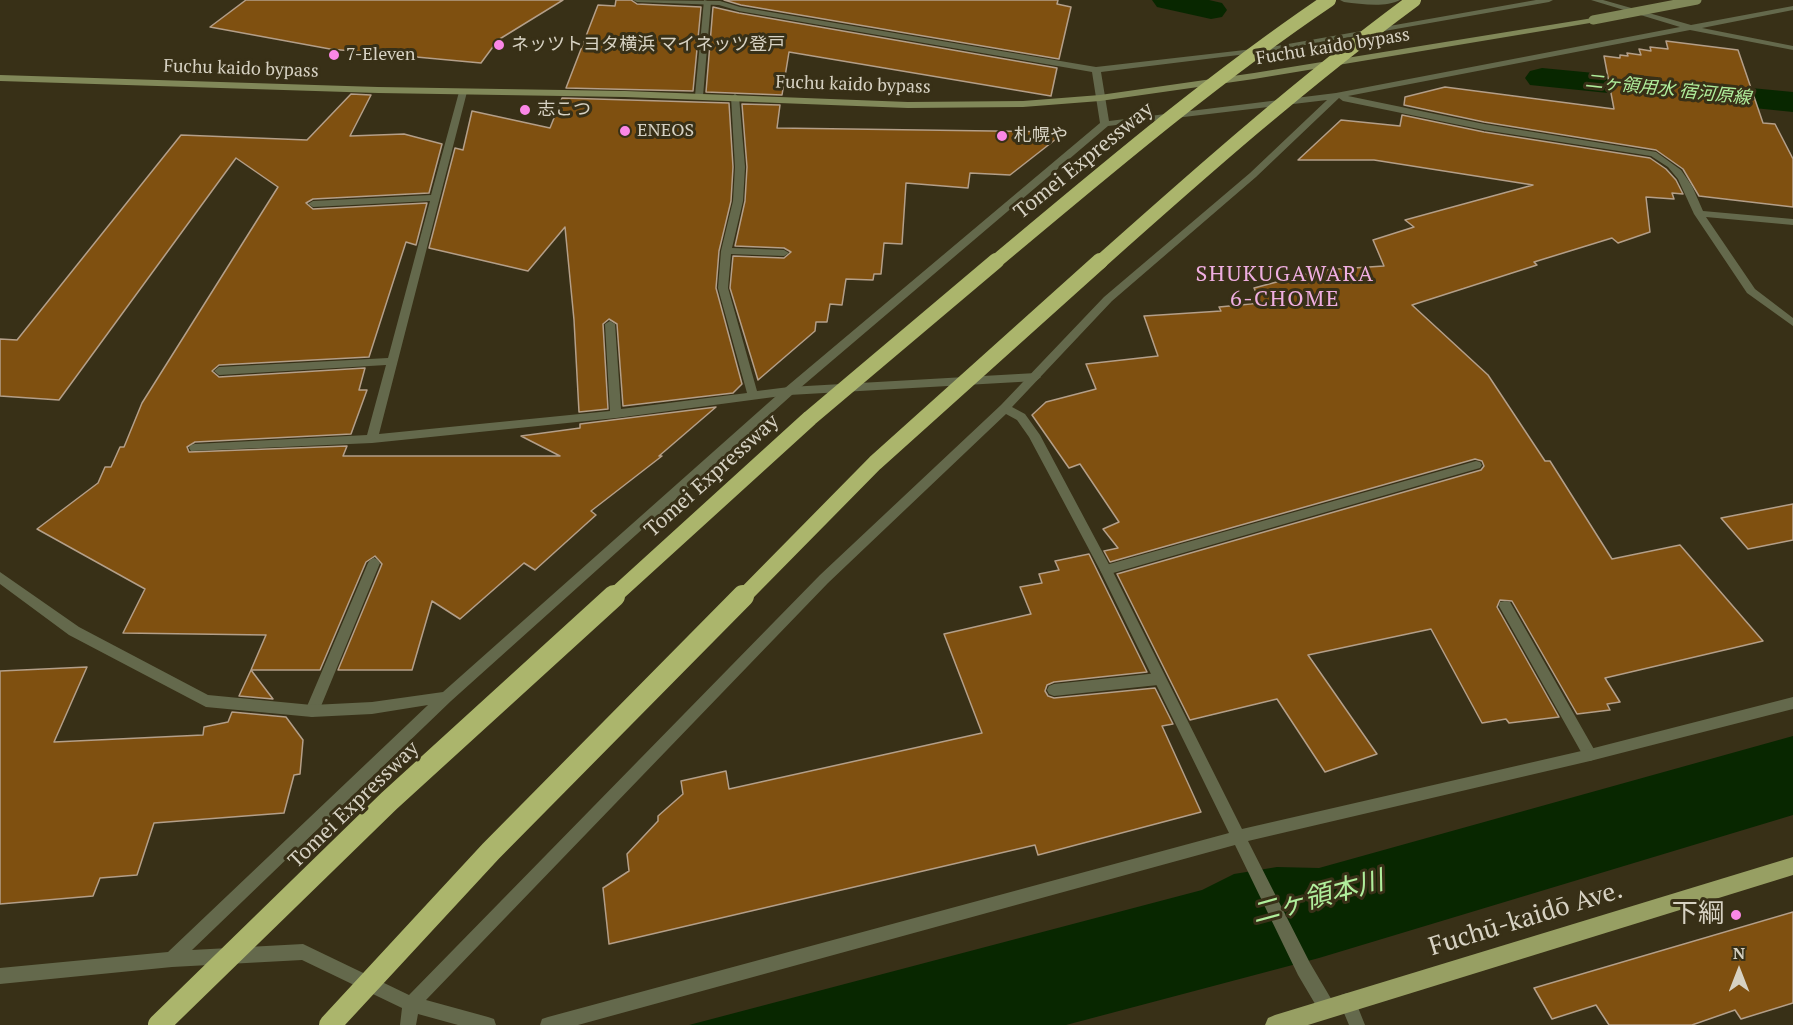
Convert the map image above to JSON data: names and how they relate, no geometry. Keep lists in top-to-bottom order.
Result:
{
  "streets": {
    "highway": ["Tomei Expressway"],
    "main road": ["Fuchū-kaidō Ave."],
    "street": ["Fuchu kaido bypass"]
  },
  "districts": ["SHUKUGAWARA 6-CHOME"],
  "water": ["二ヶ領用水 宿河原線", "二ヶ領本川"],
  "places": [
    "ネッツトヨタ横浜 マイネッツ登戸",
    "7-Eleven",
    "志こつ",
    "ENEOS",
    "札幌や",
    "下綱"
  ],
  "north": "top"
}
